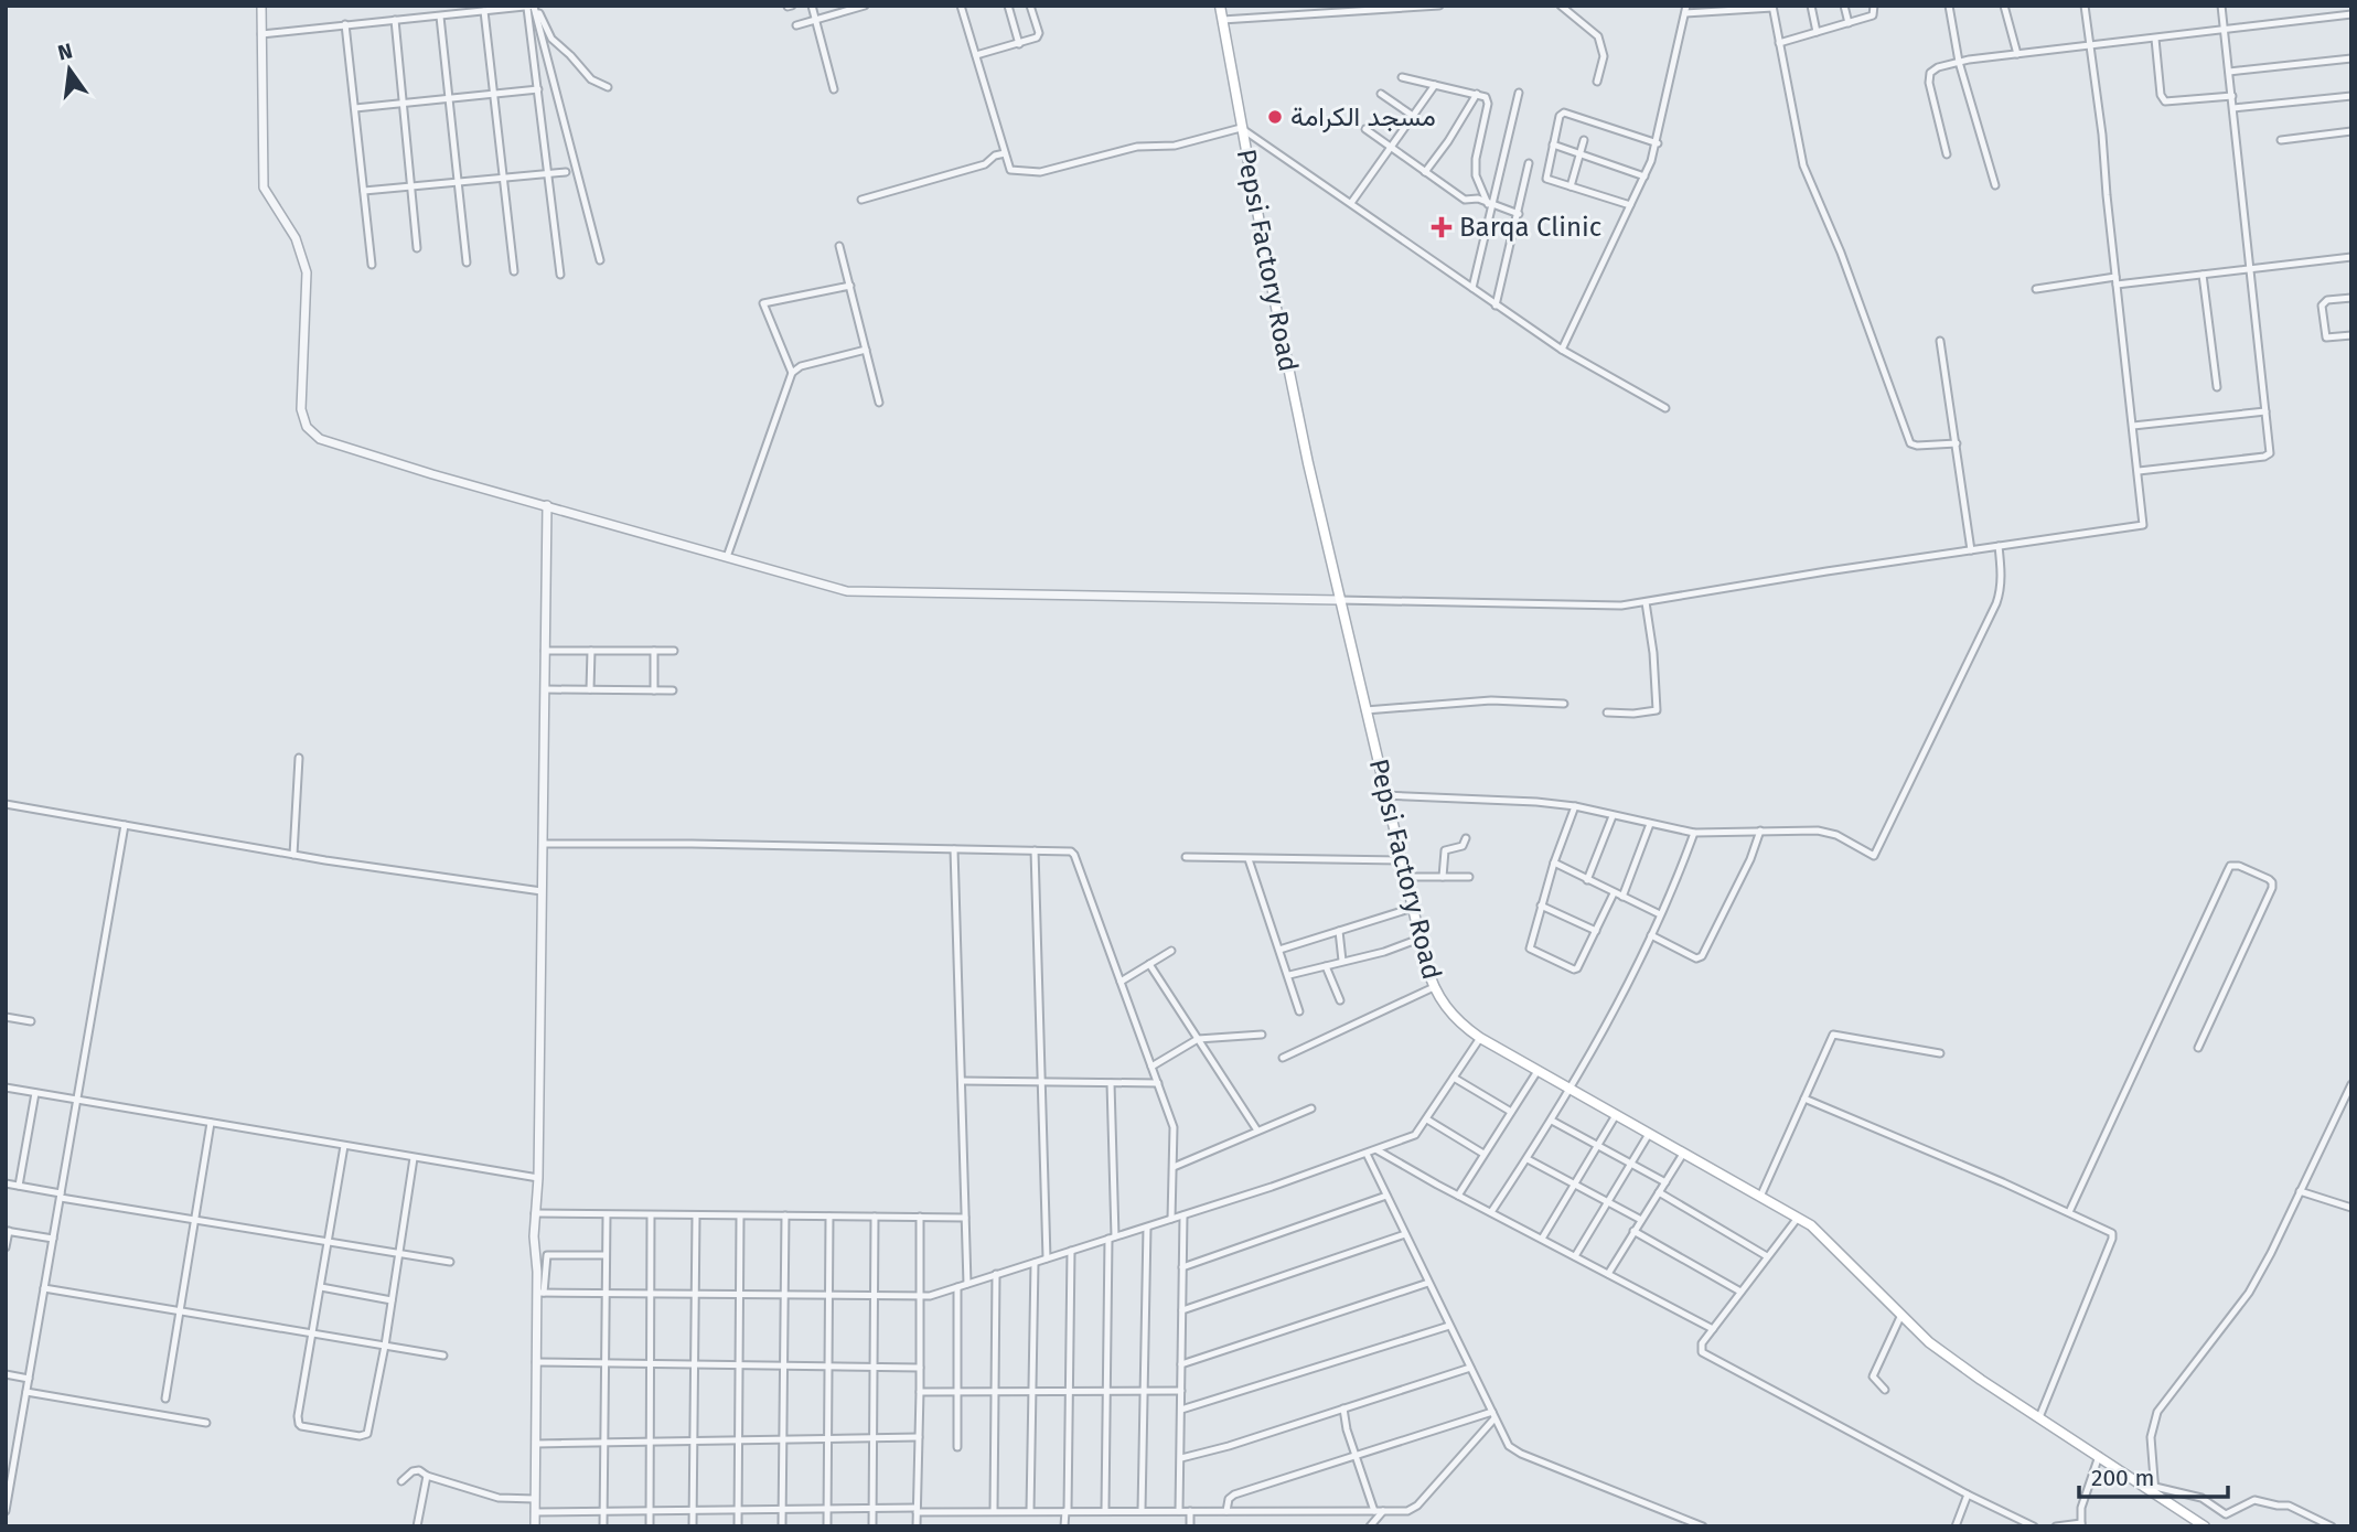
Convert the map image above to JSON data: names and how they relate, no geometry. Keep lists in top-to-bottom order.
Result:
{
  "streets": {
    "main road": ["Pepsi Factory Road"]
  },
  "places": {
    "other": ["مسجد الكرامة"],
    "health": ["Barqa Clinic"]
  },
  "scale_bar": "200 m",
  "north": "top"
}
